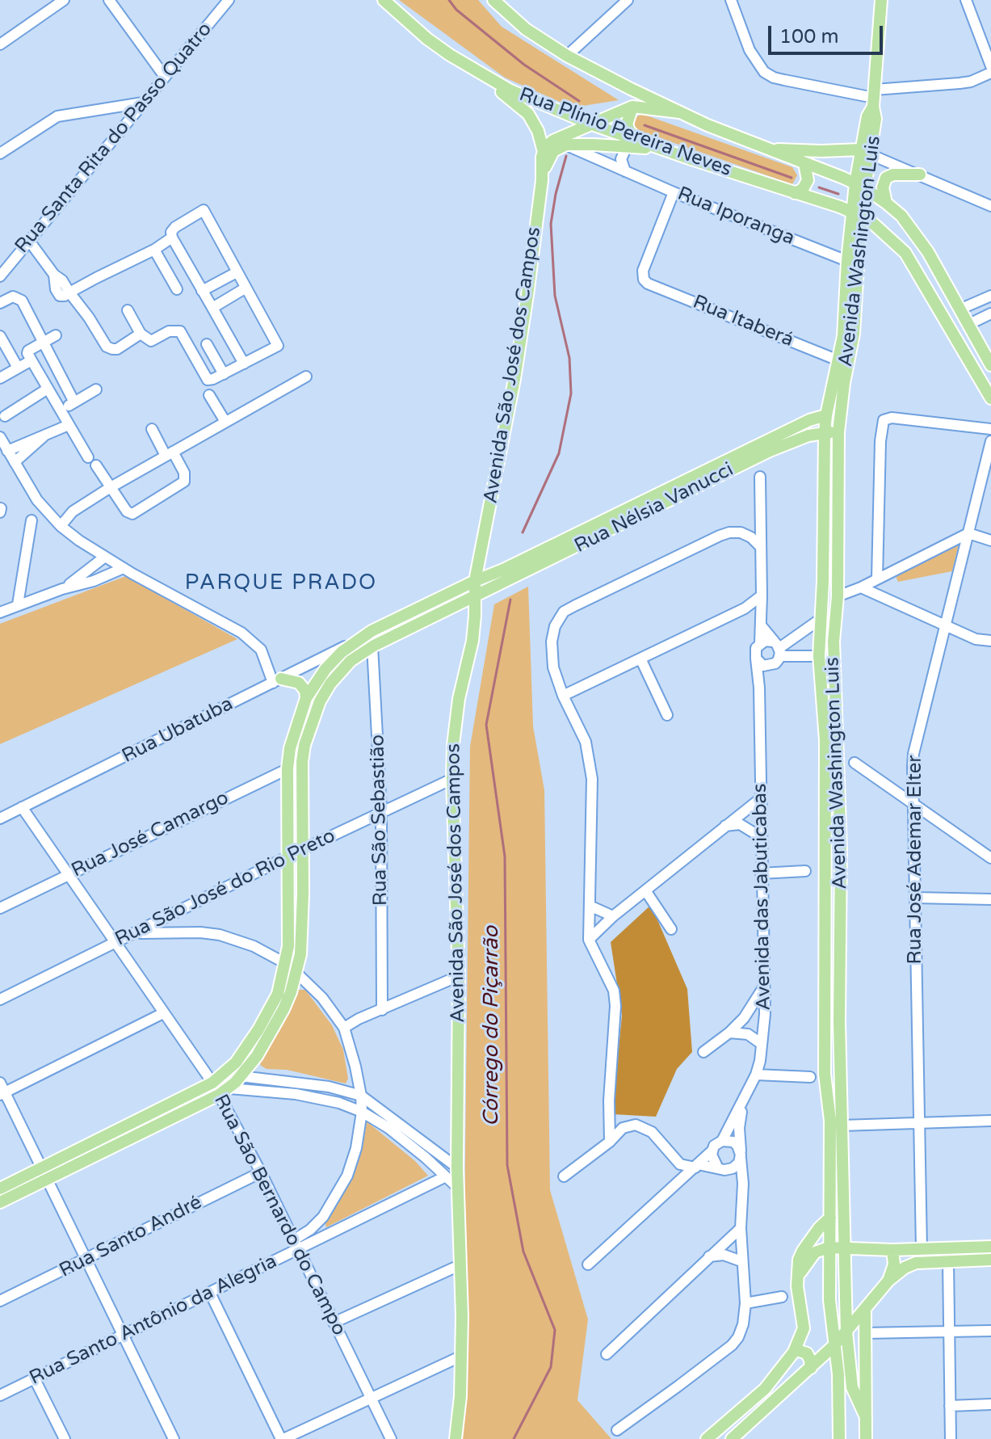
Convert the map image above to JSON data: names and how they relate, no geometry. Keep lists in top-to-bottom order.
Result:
{
  "streets": {
    "main road": [
      "Rua Plínio Pereira Neves",
      "Avenida Washington Luis",
      "Avenida São José dos Campos",
      "Rua Nélsia Vanucci"
    ],
    "street": [
      "Rua Santa Rita do Passo Quatro",
      "Rua Iporanga",
      "Rua Itaberá",
      "Rua Ubatuba",
      "Rua São Sebastião",
      "Rua José Camargo",
      "Rua José Ademar Elter",
      "Rua São José do Rio Preto",
      "Avenida das Jabuticabas",
      "Rua São Bernardo do Campo",
      "Rua Santo André",
      "Rua Santo Antônio da Alegria"
    ]
  },
  "crossings": [
    ["Rua Plínio Pereira Neves", "Avenida Washington Luis"],
    ["Rua Iporanga", "Avenida Washington Luis"],
    ["Rua Iporanga", "Rua Itaberá"],
    ["Rua Iporanga", "Avenida São José dos Campos"],
    ["Avenida Washington Luis", "Rua Itaberá"],
    ["Avenida Washington Luis", "Rua Nélsia Vanucci"],
    ["Avenida São José dos Campos", "Rua Nélsia Vanucci"],
    ["Avenida São José dos Campos", "Rua São José do Rio Preto"],
    ["Rua Nélsia Vanucci", "Rua Ubatuba"],
    ["Rua Nélsia Vanucci", "Rua São Sebastião"],
    ["Rua Nélsia Vanucci", "Rua José Camargo"],
    ["Rua Nélsia Vanucci", "Rua São José do Rio Preto"],
    ["Rua Nélsia Vanucci", "Rua São Bernardo do Campo"],
    ["Rua Ubatuba", "Rua São Bernardo do Campo"],
    ["Rua São Sebastião", "Rua São José do Rio Preto"],
    ["Rua José Camargo", "Rua São Bernardo do Campo"],
    ["Rua São José do Rio Preto", "Rua São Bernardo do Campo"],
    ["Rua São Bernardo do Campo", "Rua Santo André"],
    ["Rua São Bernardo do Campo", "Rua Santo Antônio da Alegria"]
  ],
  "districts": ["PARQUE PRADO"],
  "water": ["Córrego do Piçarrão"],
  "scale_bar": "100 m"
}
